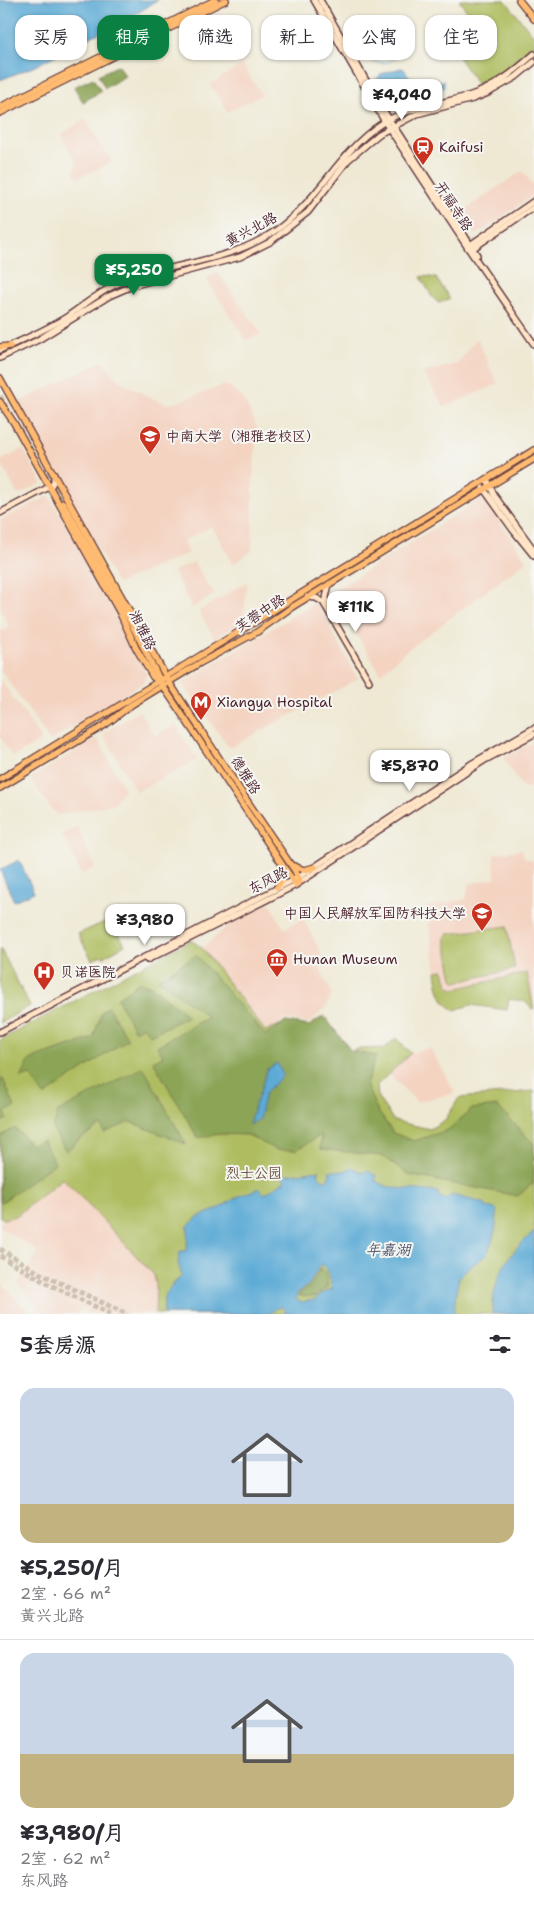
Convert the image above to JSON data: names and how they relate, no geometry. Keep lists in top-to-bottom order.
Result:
{
  "streets": {
    "main road": [
      "开福寺路",
      "黄兴北路",
      "芙蓉中路",
      "湘雅路",
      "德雅路",
      "东风路"
    ]
  },
  "crossings": [
    ["开福寺路", "黄兴北路"],
    ["芙蓉中路", "湘雅路"],
    ["芙蓉中路", "德雅路"],
    ["湘雅路", "德雅路"],
    ["德雅路", "东风路"]
  ],
  "water": ["年嘉湖"],
  "parks": ["烈士公园"],
  "places": {
    "station": ["Kaifusi"],
    "school or university": ["中南大学（湘雅老校区）", "中国人民解放军国防科技大学"],
    "metro station": ["Xiangya Hospital"],
    "museum": ["Hunan Museum"],
    "hospital": ["贝诺医院"]
  },
  "page": {
    "chip": [
      "买房",
      "租房",
      "筛选",
      "新上",
      "公寓",
      "住宅"
    ],
    "price": [
      "¥4,040",
      "¥5,250",
      "¥11K",
      "¥5,870",
      "¥3,980"
    ],
    "heading": "5套房源",
    "list": [
      {
        "name": "¥5,250/月",
        "note": "2室 · 66 m² · 黄兴北路"
      },
      {
        "name": "¥3,980/月",
        "note": "2室 · 62 m² · 东风路"
      }
    ]
  }
}
